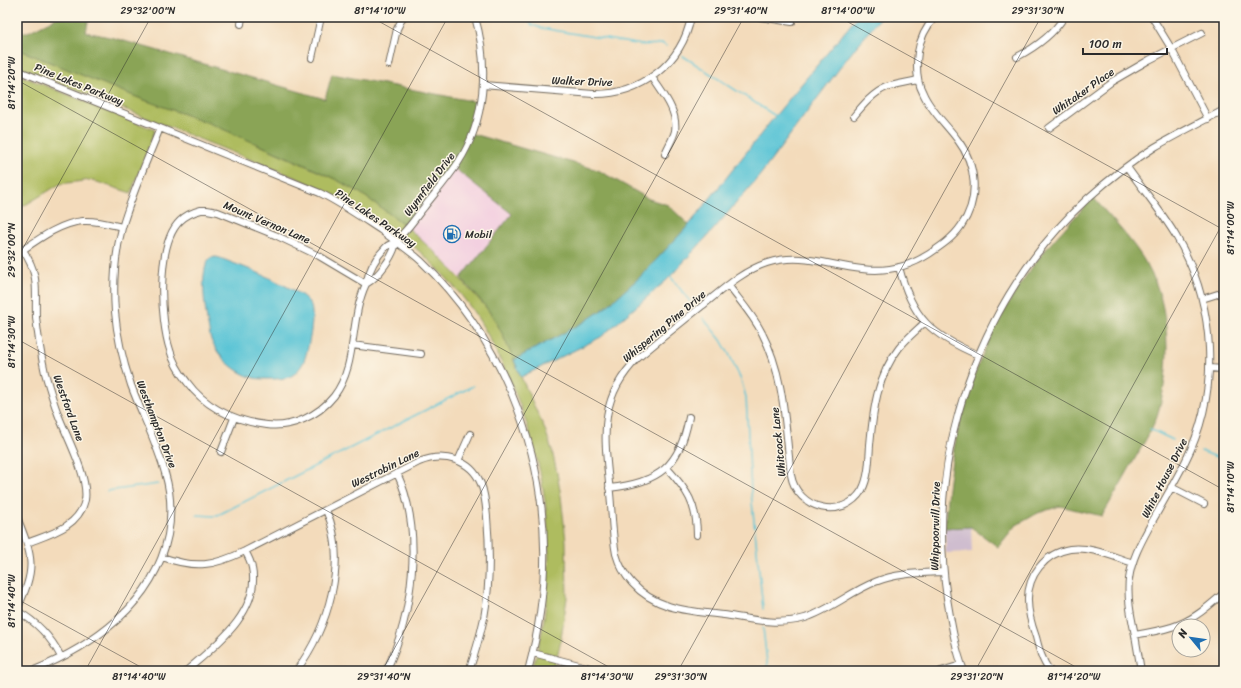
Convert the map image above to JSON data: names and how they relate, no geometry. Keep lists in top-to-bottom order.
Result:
{
  "streets": {
    "street": [
      "Walker Drive",
      "Pine Lakes Parkway",
      "Whitaker Place",
      "Wynnfield Drive",
      "Mount Vernon Lane",
      "Whispering Pine Drive",
      "Westford Lane",
      "Westhampton Drive",
      "Whitcock Lane",
      "Westrobin Lane",
      "White House Drive",
      "Whippoorwill Drive"
    ]
  },
  "crossings": [
    ["Walker Drive", "Wynnfield Drive"],
    ["Pine Lakes Parkway", "Wynnfield Drive"],
    ["Pine Lakes Parkway", "Mount Vernon Lane"],
    ["Pine Lakes Parkway", "Westhampton Drive"],
    ["Wynnfield Drive", "Mount Vernon Lane"],
    ["Whispering Pine Drive", "Whitcock Lane"],
    ["Whispering Pine Drive", "Whippoorwill Drive"],
    ["Westhampton Drive", "Westrobin Lane"],
    ["White House Drive", "Whippoorwill Drive"]
  ],
  "places": {
    "fuel station": ["Mobil"]
  },
  "scale_bar": "100 m",
  "north": "top left",
  "coordinates": [
    "29°32'00\"N",
    "81°14'10\"W",
    "29°31'40\"N",
    "81°14'00\"W",
    "29°31'30\"N",
    "81°14'20\"W",
    "81°14'30\"W",
    "81°14'40\"W",
    "29°31'20\"N"
  ]
}
